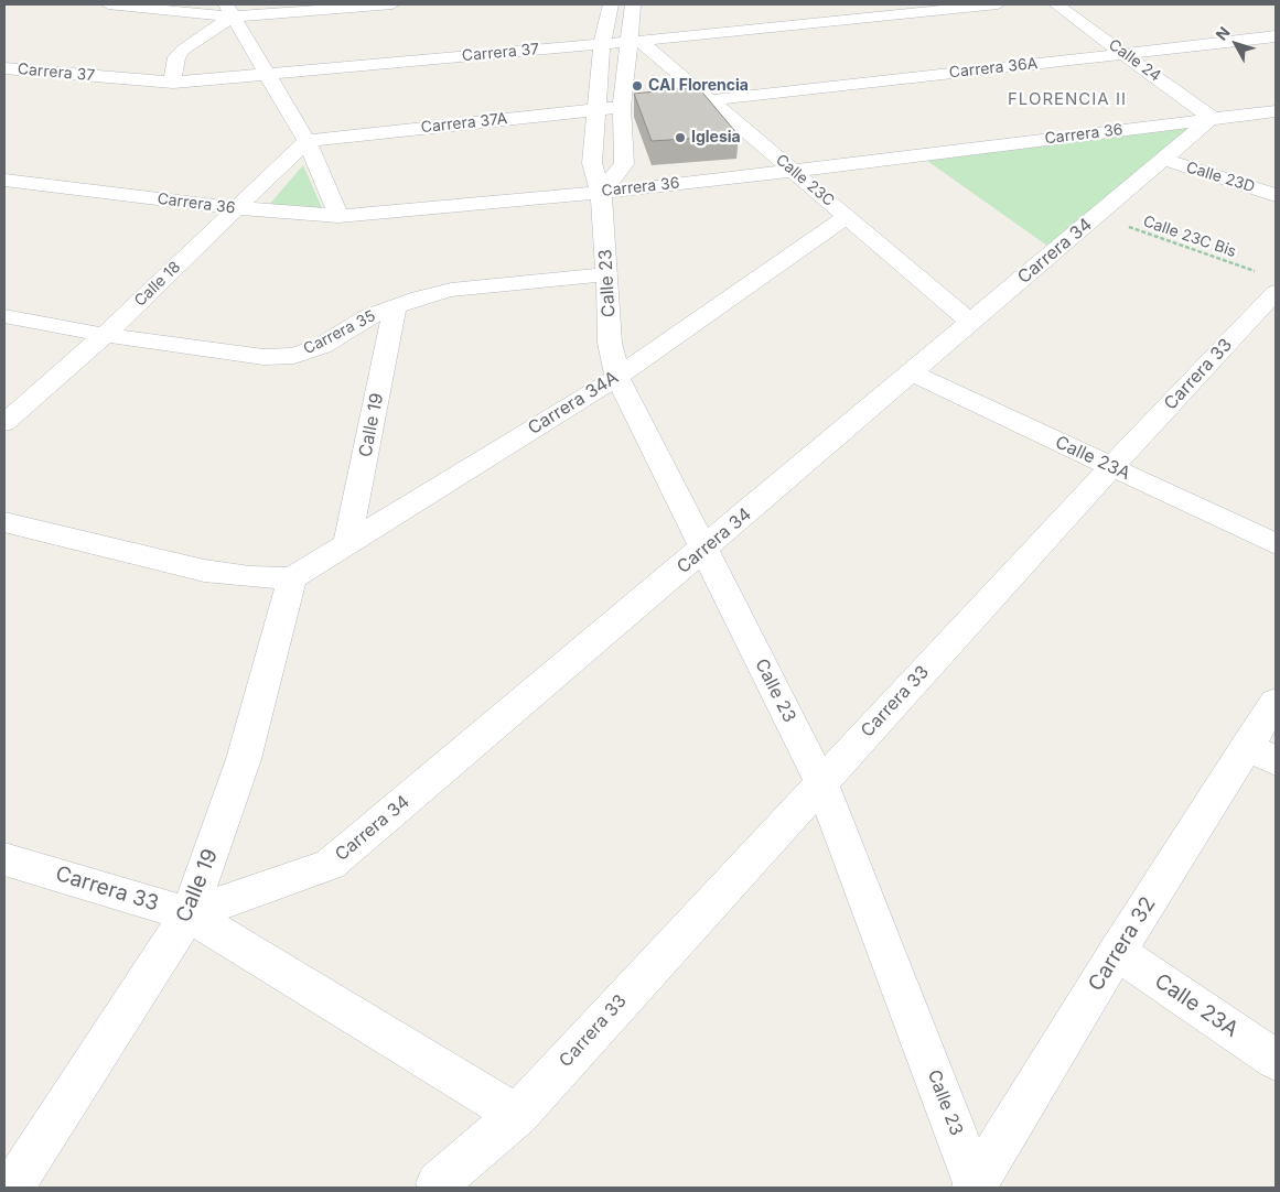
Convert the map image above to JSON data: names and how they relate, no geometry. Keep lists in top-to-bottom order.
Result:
{
  "streets": {
    "street": [
      "Carrera 37",
      "Calle 24",
      "Carrera 36A",
      "Carrera 37A",
      "Carrera 36",
      "Calle 23D",
      "Calle 23C",
      "Carrera 34",
      "Calle 23",
      "Calle 18",
      "Carrera 35",
      "Carrera 33",
      "Carrera 34A",
      "Calle 19",
      "Calle 23A",
      "Carrera 32"
    ],
    "path": ["Calle 23C Bis"]
  },
  "crossings": [
    ["Carrera 37", "Calle 23C"],
    ["Carrera 37", "Calle 23"],
    ["Calle 24", "Carrera 36A"],
    ["Calle 24", "Carrera 36"],
    ["Calle 24", "Carrera 34"],
    ["Carrera 36A", "Calle 23C"],
    ["Carrera 37A", "Calle 23"],
    ["Carrera 37A", "Calle 18"],
    ["Carrera 36", "Calle 23C"],
    ["Carrera 36", "Carrera 34"],
    ["Carrera 36", "Calle 23"],
    ["Carrera 36", "Calle 18"],
    ["Calle 23D", "Carrera 34"],
    ["Calle 23C", "Carrera 34"],
    ["Calle 23C", "Carrera 34A"],
    ["Calle 23C Bis", "Carrera 34"],
    ["Calle 23C Bis", "Carrera 33"],
    ["Carrera 34", "Calle 23"],
    ["Carrera 34", "Carrera 33"],
    ["Carrera 34", "Calle 19"],
    ["Carrera 34", "Calle 23A"],
    ["Calle 23", "Carrera 35"],
    ["Calle 23", "Carrera 33"],
    ["Calle 23", "Carrera 34A"],
    ["Calle 23", "Carrera 32"],
    ["Calle 18", "Carrera 35"],
    ["Carrera 35", "Calle 19"],
    ["Carrera 33", "Calle 19"],
    ["Carrera 33", "Calle 23A"],
    ["Carrera 34A", "Calle 19"],
    ["Calle 23A", "Carrera 32"]
  ],
  "districts": ["FLORENCIA II"],
  "places": ["CAI Florencia", "Iglesia"],
  "north": "top left"
}
